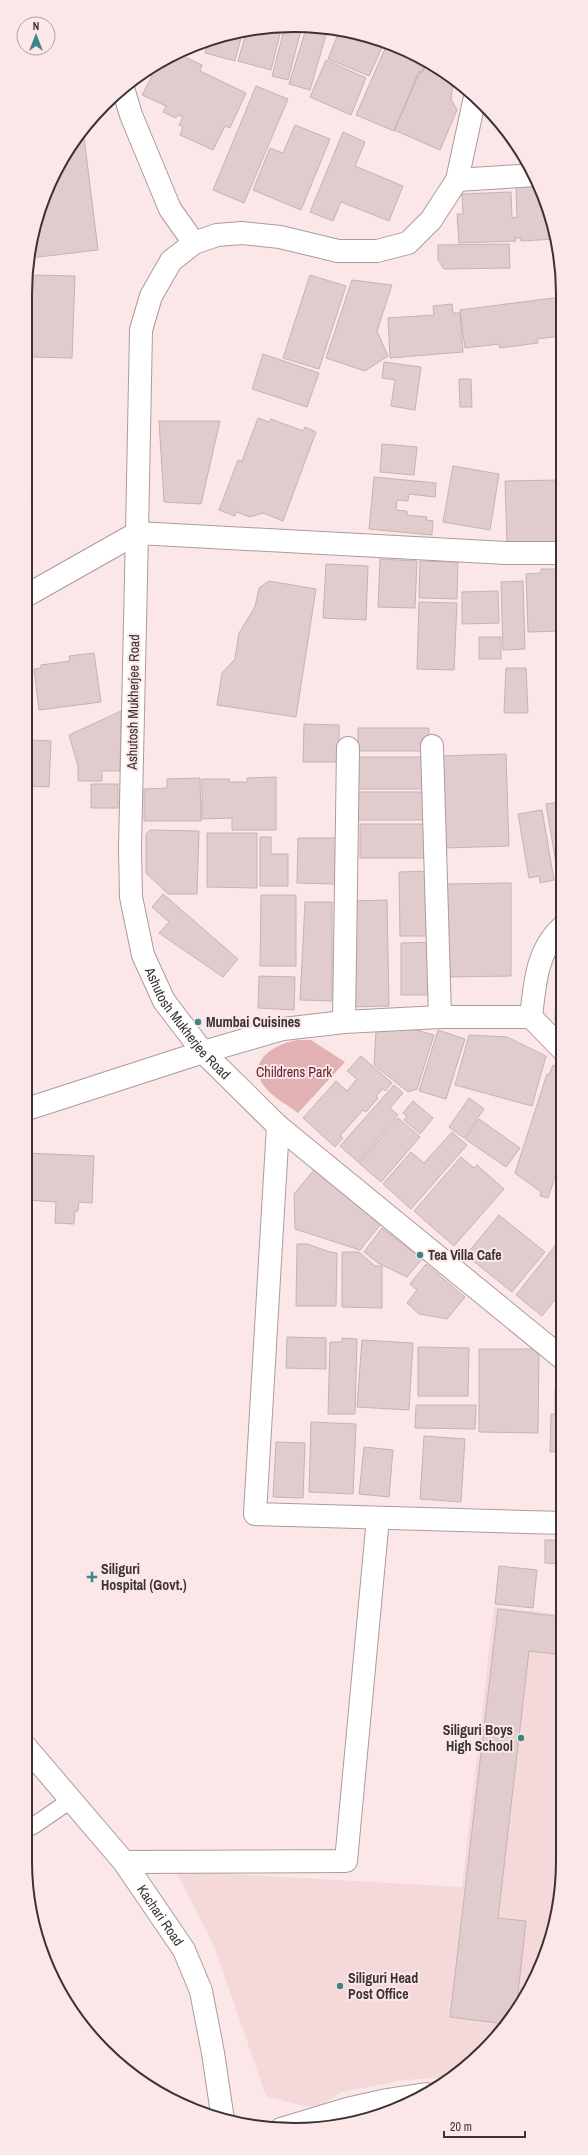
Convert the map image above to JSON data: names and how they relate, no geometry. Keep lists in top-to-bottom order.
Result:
{
  "streets": {
    "street": ["Ashutosh Mukherjee Road", "Kachari Road"]
  },
  "parks": ["Childrens Park"],
  "places": {
    "other": [
      "Mumbai Cuisines",
      "Tea Villa Cafe",
      "Siliguri Boys High School",
      "Siliguri Head Post Office"
    ],
    "health": ["Siliguri Hospital (Govt.)"]
  },
  "scale_bar": "20 m",
  "north": "top"
}
